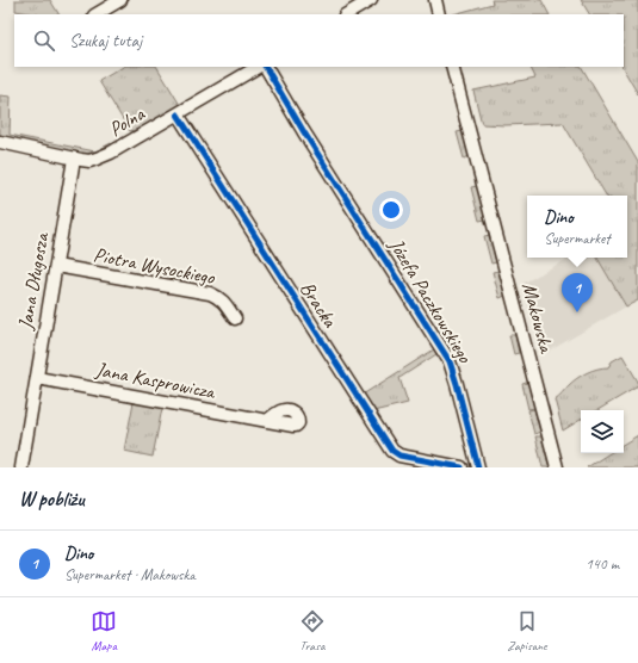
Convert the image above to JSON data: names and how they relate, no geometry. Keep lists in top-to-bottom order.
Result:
{
  "streets": {
    "street": [
      "Polna",
      "Piotra Wysockiego",
      "Jana Długosza",
      "Józefa Paczkowskiego",
      "Bracka",
      "Makowska",
      "Jana Kasprowicza"
    ]
  },
  "crossings": [
    ["Polna", "Jana Długosza"],
    ["Polna", "Bracka"],
    ["Piotra Wysockiego", "Jana Długosza"],
    ["Jana Długosza", "Jana Kasprowicza"]
  ],
  "page": {
    "search": "Szukaj tutaj",
    "popup": ["Dino", "Supermarket"],
    "pins": "1",
    "heading": "W pobliżu",
    "list": [
      {
        "mark": "1",
        "name": "Dino",
        "note": "Supermarket · Makowska",
        "value": "140 m"
      }
    ],
    "nav": ["Mapa", "Trasa", "Zapisane"]
  }
}
